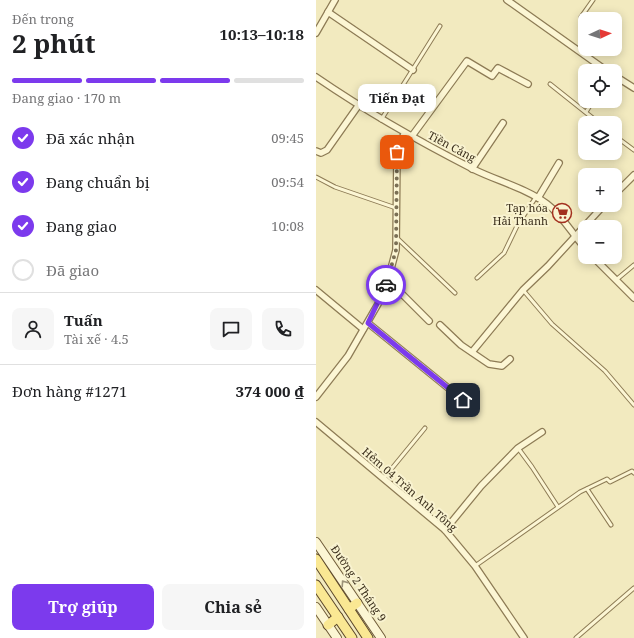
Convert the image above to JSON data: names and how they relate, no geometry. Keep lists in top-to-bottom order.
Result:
{
  "streets": {
    "main road": ["Đường 2 Tháng 9"],
    "street": ["Tiền Cảng", "Hẻm 04 Trần Anh Tông"]
  },
  "places": {
    "other": ["Tiến Đạt"],
    "supermarket": ["Tạp hóa Hải Thanh"]
  },
  "north": "right",
  "page": {
    "heading": ["2 phút", "Đến trong", "10:13–10:18"],
    "panel": [
      "Tuấn",
      "Tài xế · 4.5",
      "Đơn hàng #1271",
      "374 000 ₫"
    ],
    "map_buttons": ["+", "−"],
    "bar": "Đang giao · 170 m",
    "bubble": "Tiến Đạt",
    "list": [
      ["Đã xác nhận", "09:45"],
      ["Đang chuẩn bị", "09:54"],
      ["Đang giao", "10:08"],
      "Đã giao"
    ],
    "buttons": ["Trợ giúp", "Chia sẻ"]
  }
}
